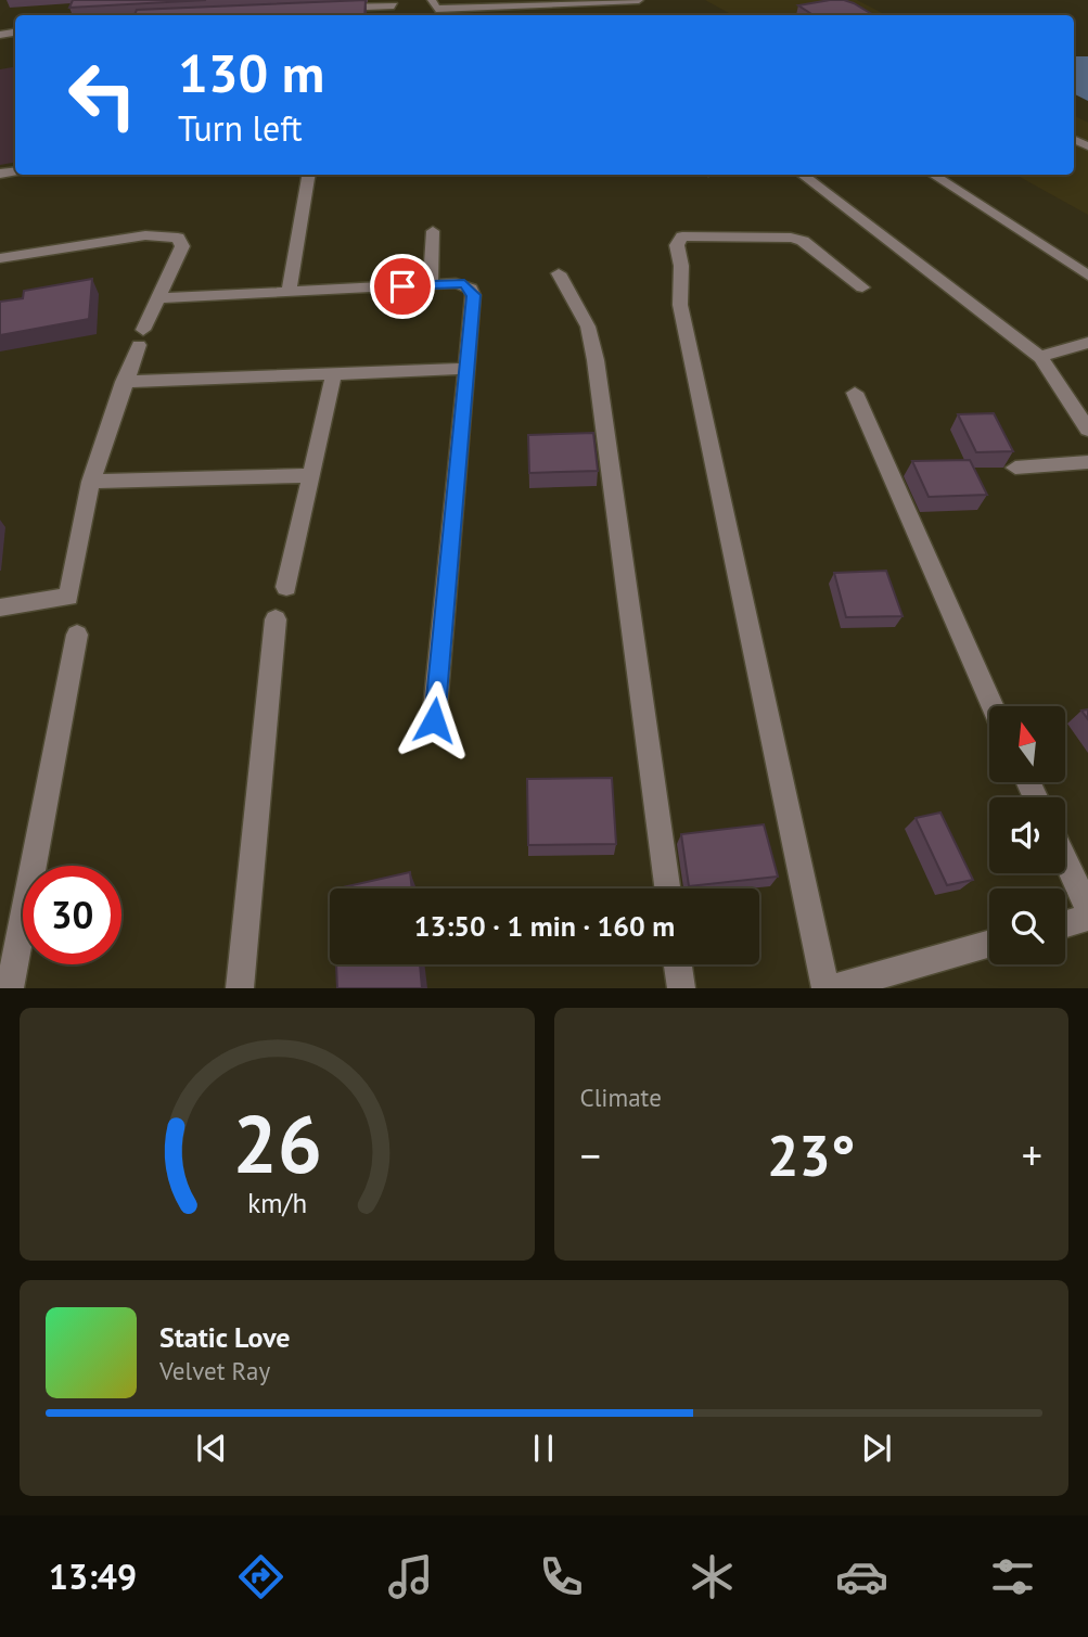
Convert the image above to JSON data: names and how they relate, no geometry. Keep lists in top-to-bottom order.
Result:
{
  "north": "top",
  "page": {
    "turn": ["130 m", "Turn left"],
    "limit": "30",
    "trip": "13:50 · 1 min · 160 m",
    "tile": "Climate",
    "heat": ["−", "23°", "+"],
    "song": ["Static Love", "Velvet Ray"],
    "tabs": "13:49",
    "gauge": ["26", "km/h"]
  }
}
